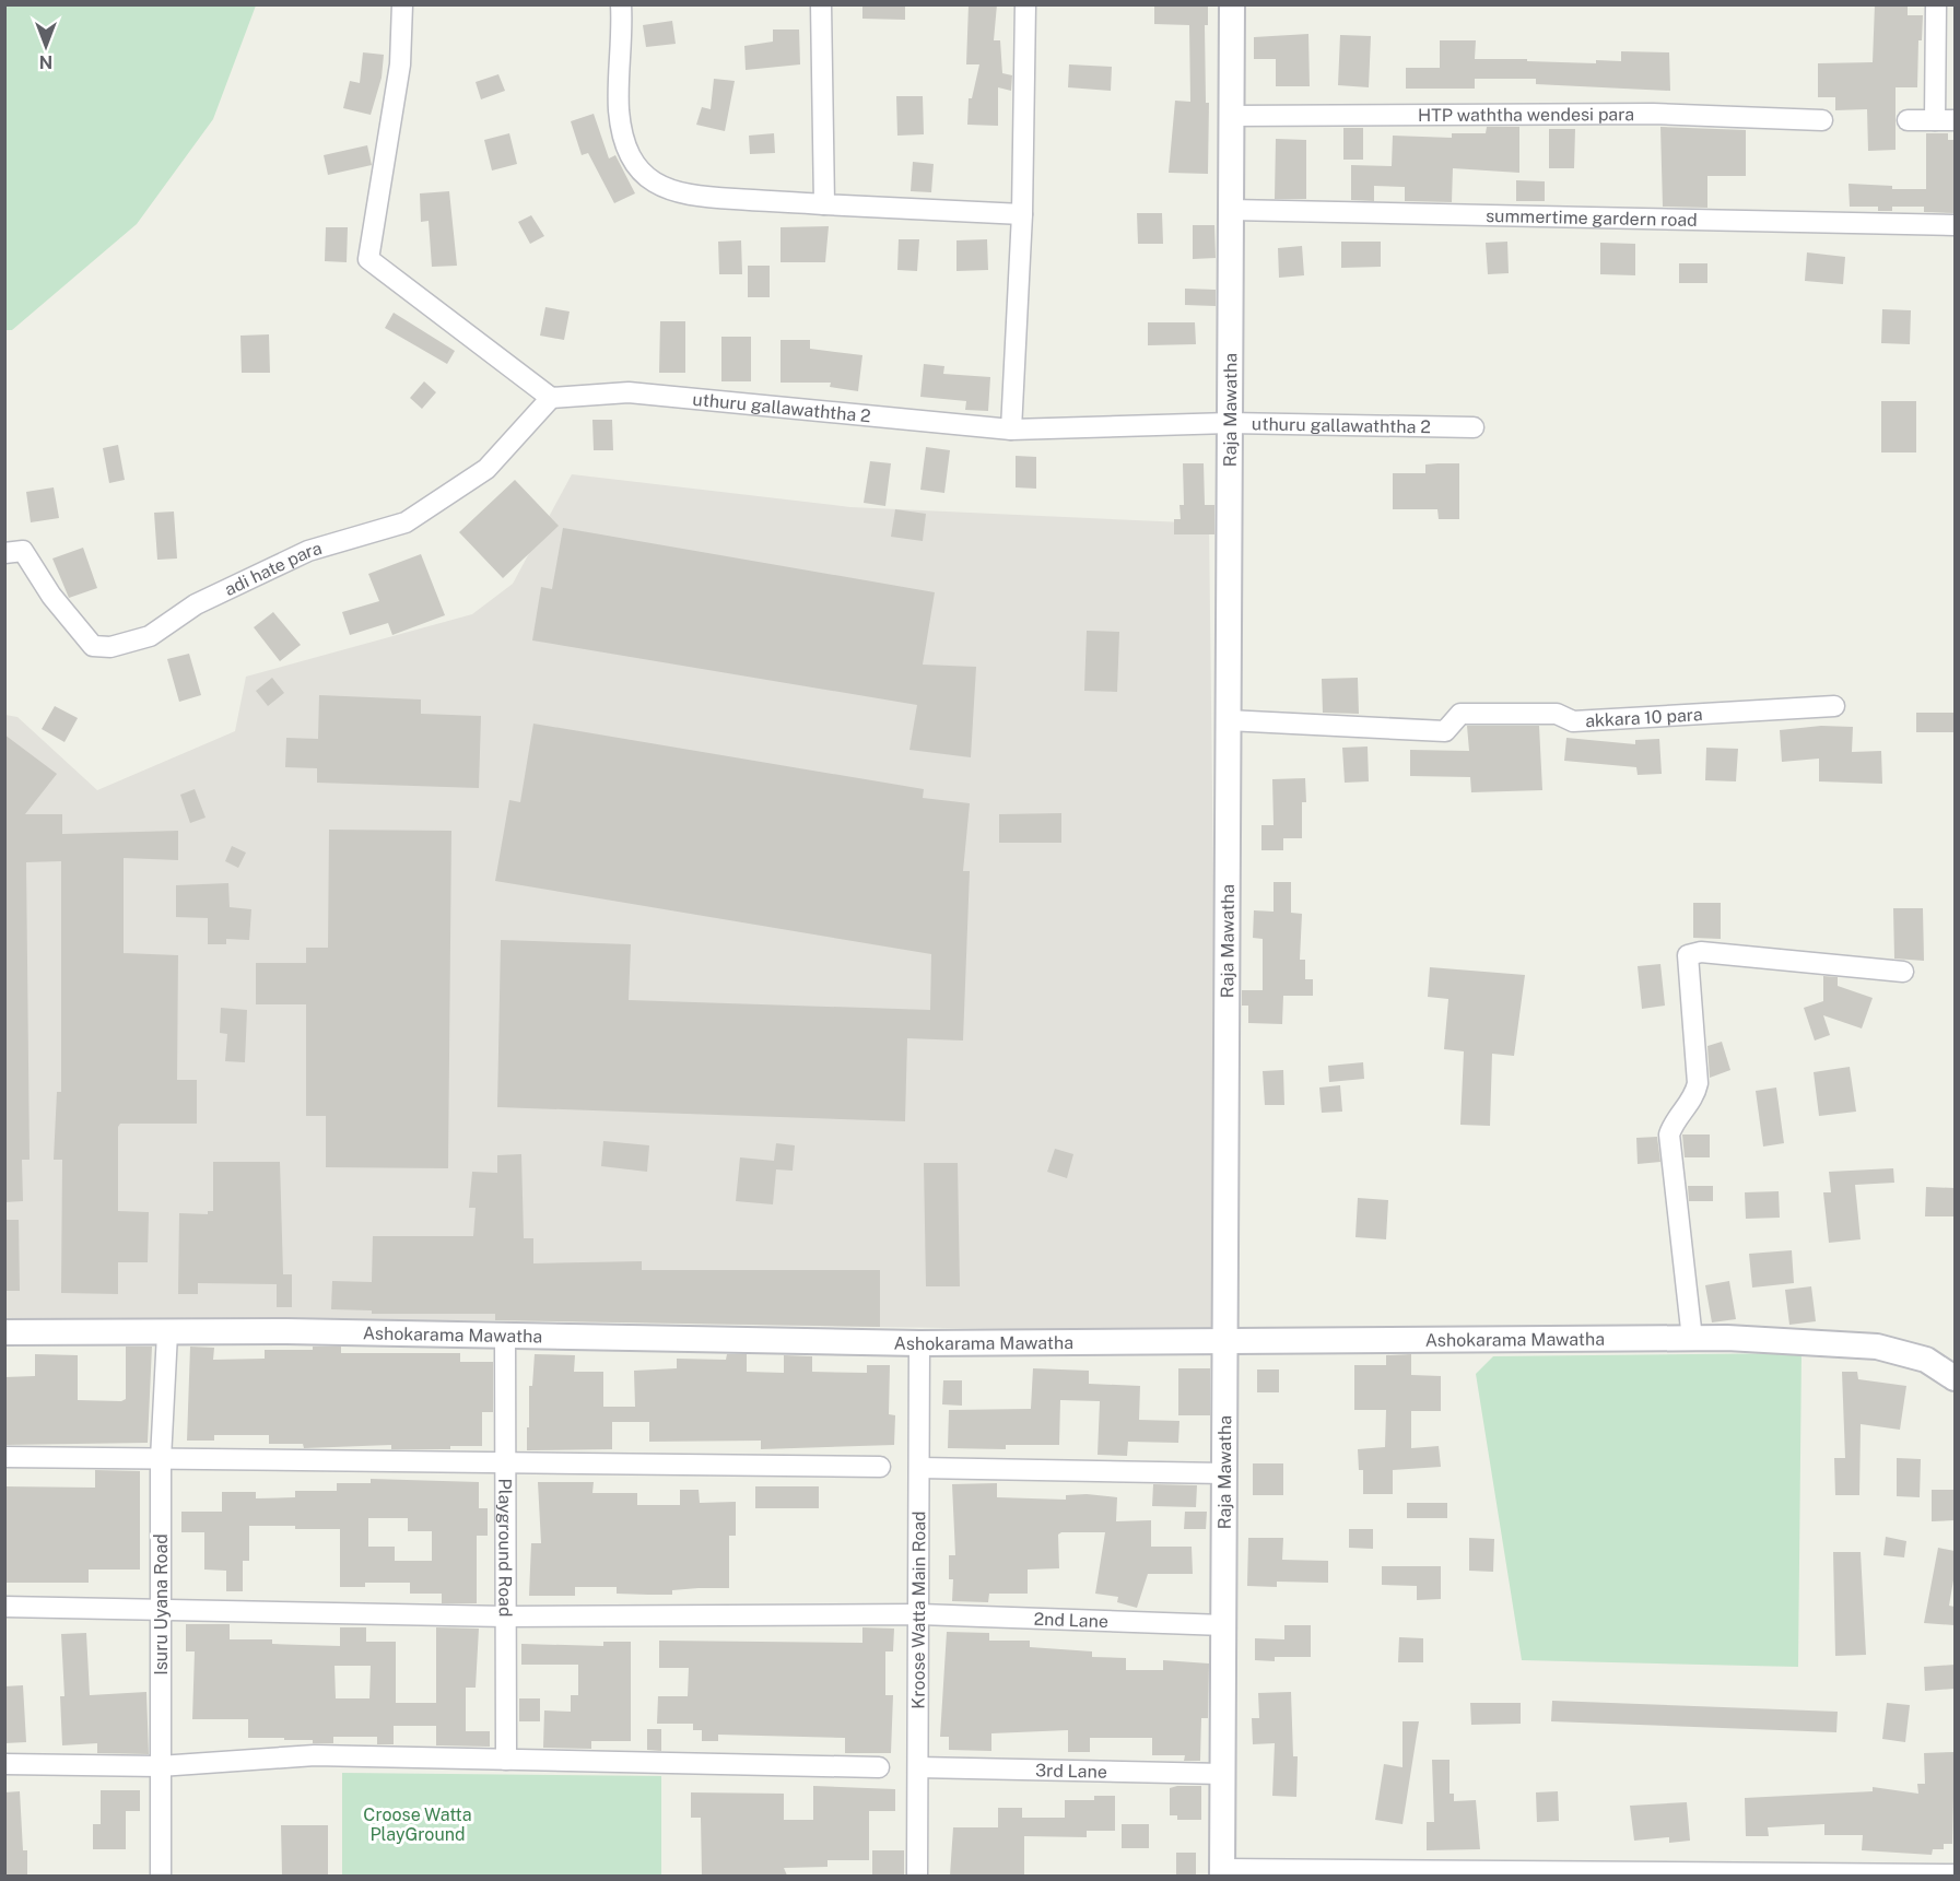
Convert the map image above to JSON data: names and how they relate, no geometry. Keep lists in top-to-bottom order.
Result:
{
  "streets": {
    "street": [
      "HTP waththa wendesi para",
      "summertime gardern road",
      "uthuru gallawaththa 2",
      "Raja Mawatha",
      "adi hate para",
      "akkara 10 para",
      "Ashokarama Mawatha",
      "Playground Road",
      "Isuru Uyana Road",
      "Kroose Watta Main Road",
      "2nd Lane",
      "3rd Lane"
    ]
  },
  "crossings": [
    ["HTP waththa wendesi para", "Raja Mawatha"],
    ["summertime gardern road", "Raja Mawatha"],
    ["uthuru gallawaththa 2", "Raja Mawatha"],
    ["uthuru gallawaththa 2", "adi hate para"],
    ["Raja Mawatha", "akkara 10 para"],
    ["Raja Mawatha", "Ashokarama Mawatha"],
    ["Raja Mawatha", "2nd Lane"],
    ["Raja Mawatha", "3rd Lane"],
    ["Ashokarama Mawatha", "Playground Road"],
    ["Ashokarama Mawatha", "Isuru Uyana Road"],
    ["Ashokarama Mawatha", "Kroose Watta Main Road"],
    ["Playground Road", "2nd Lane"],
    ["Isuru Uyana Road", "2nd Lane"],
    ["Kroose Watta Main Road", "2nd Lane"],
    ["Kroose Watta Main Road", "3rd Lane"]
  ],
  "parks": ["Croose Watta PlayGround"],
  "north": "bottom"
}
